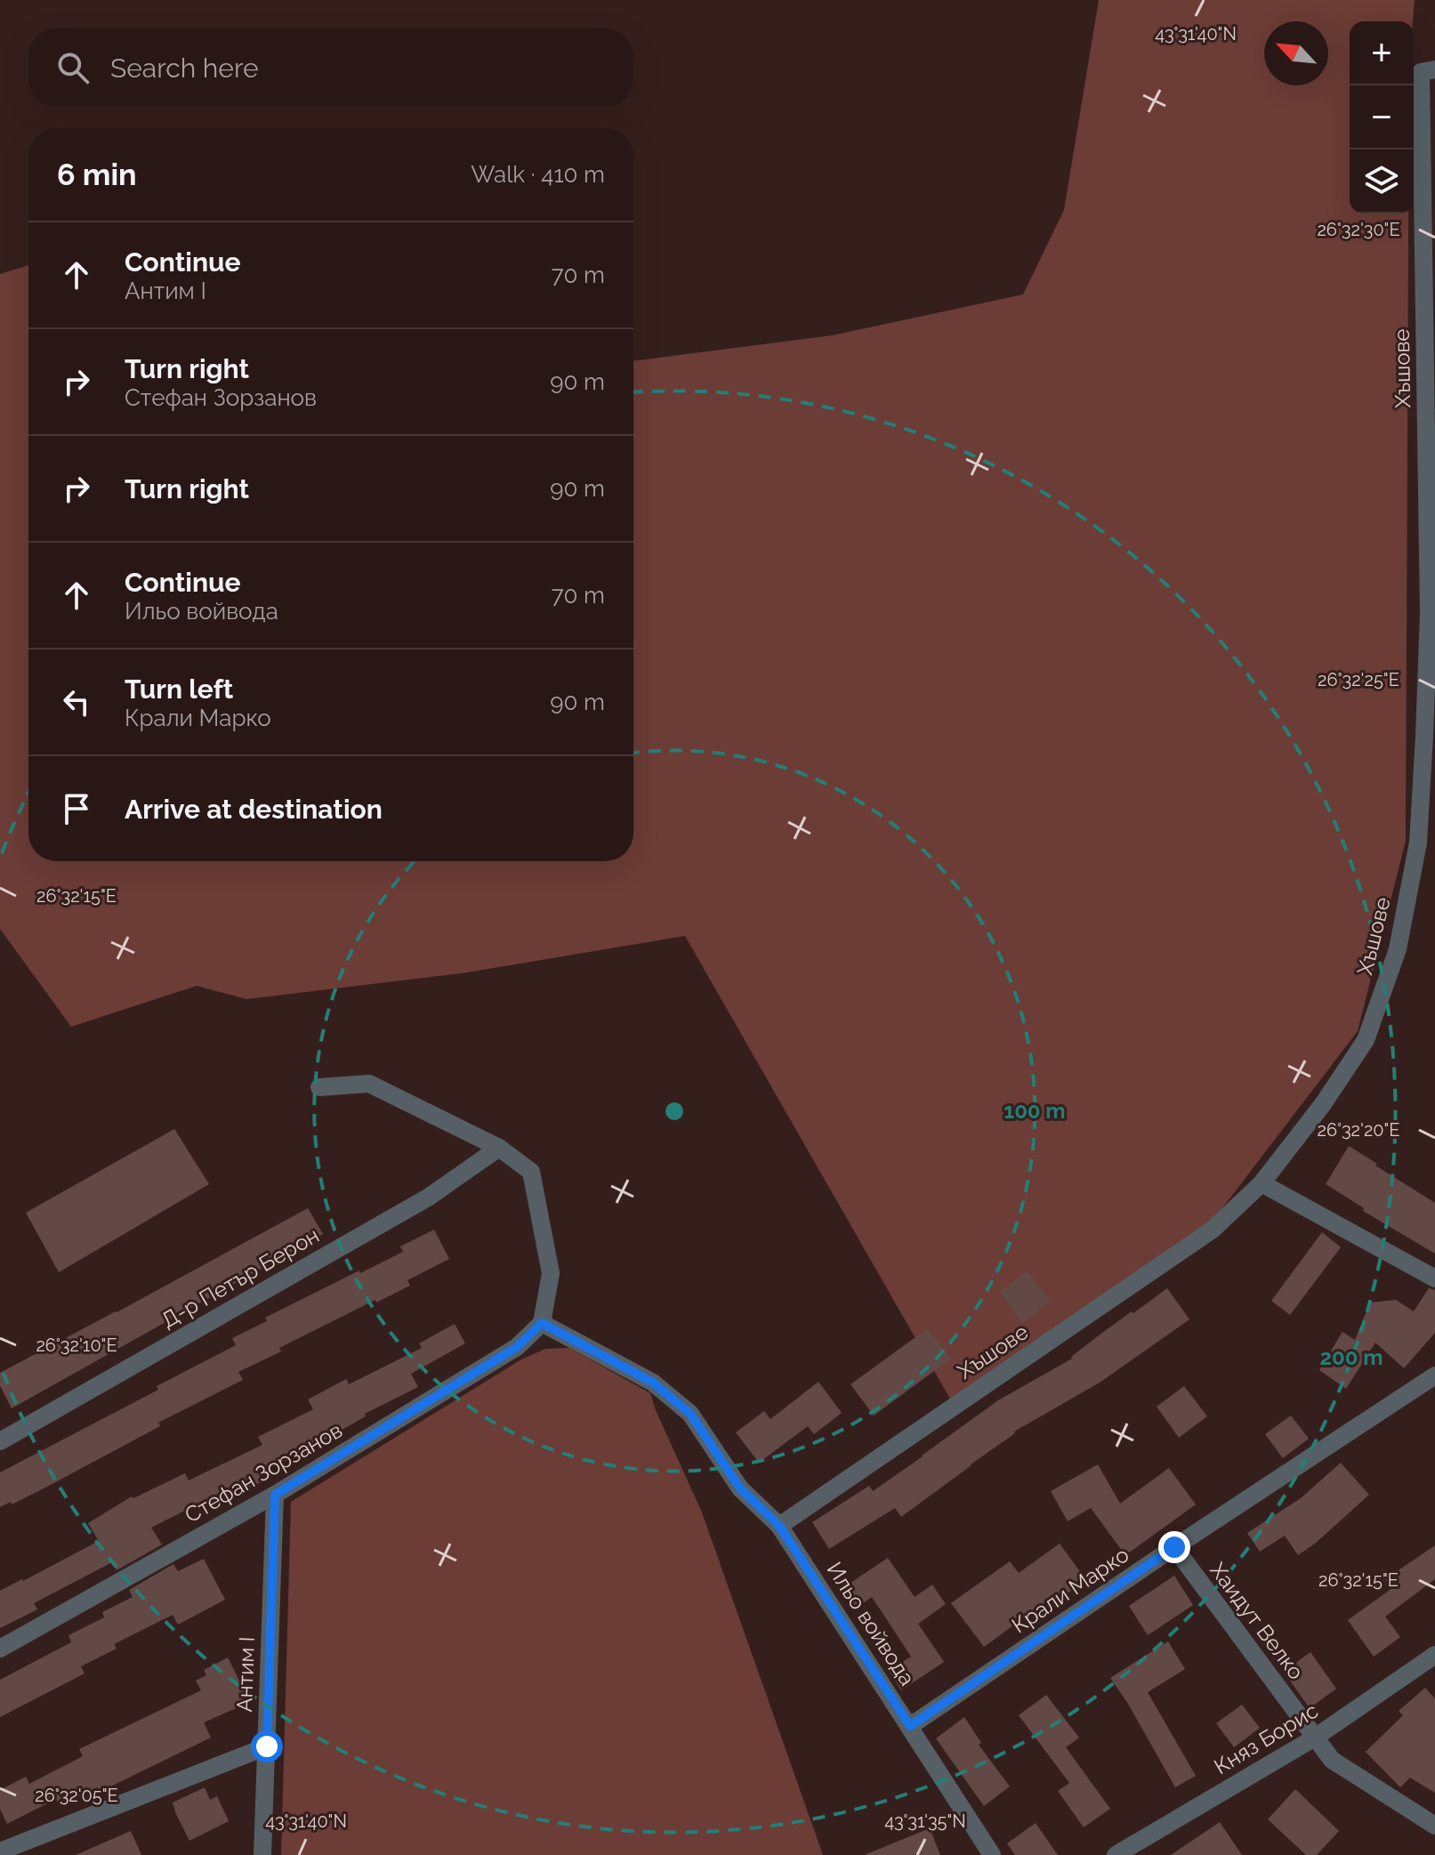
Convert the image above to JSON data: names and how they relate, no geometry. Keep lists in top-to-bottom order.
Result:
{
  "streets": {
    "street": [
      "Хъшове",
      "Д-р Петър Берон",
      "Стефан Зорзанов",
      "Крали Марко",
      "Хаидут Велко",
      "Ильо войвода",
      "Антим I",
      "Княз Борис"
    ]
  },
  "crossings": [
    ["Хъшове", "Ильо войвода"],
    ["Стефан Зорзанов", "Ильо войвода"],
    ["Стефан Зорзанов", "Антим I"],
    ["Крали Марко", "Хаидут Велко"],
    ["Крали Марко", "Ильо войвода"],
    ["Хаидут Велко", "Княз Борис"]
  ],
  "north": "top left",
  "page": {
    "map_buttons": ["+", "−"],
    "search": "Search here",
    "heading": ["6 min", "Walk · 410 m"],
    "list": [
      ["Continue", "Антим I", "70 m"],
      ["Turn right", "Стефан Зорзанов", "90 m"],
      ["Turn right", "90 m"],
      ["Continue", "Ильо войвода", "70 m"],
      ["Turn left", "Крали Марко", "90 m"],
      "Arrive at destination"
    ]
  },
  "coordinates": [
    "43°31'40\"N",
    "26°32'30\"E",
    "26°32'25\"E",
    "26°32'15\"E",
    "26°32'20\"E",
    "26°32'10\"E",
    "26°32'05\"E",
    "43°31'35\"N"
  ],
  "rings": ["100 m", "200 m"]
}
